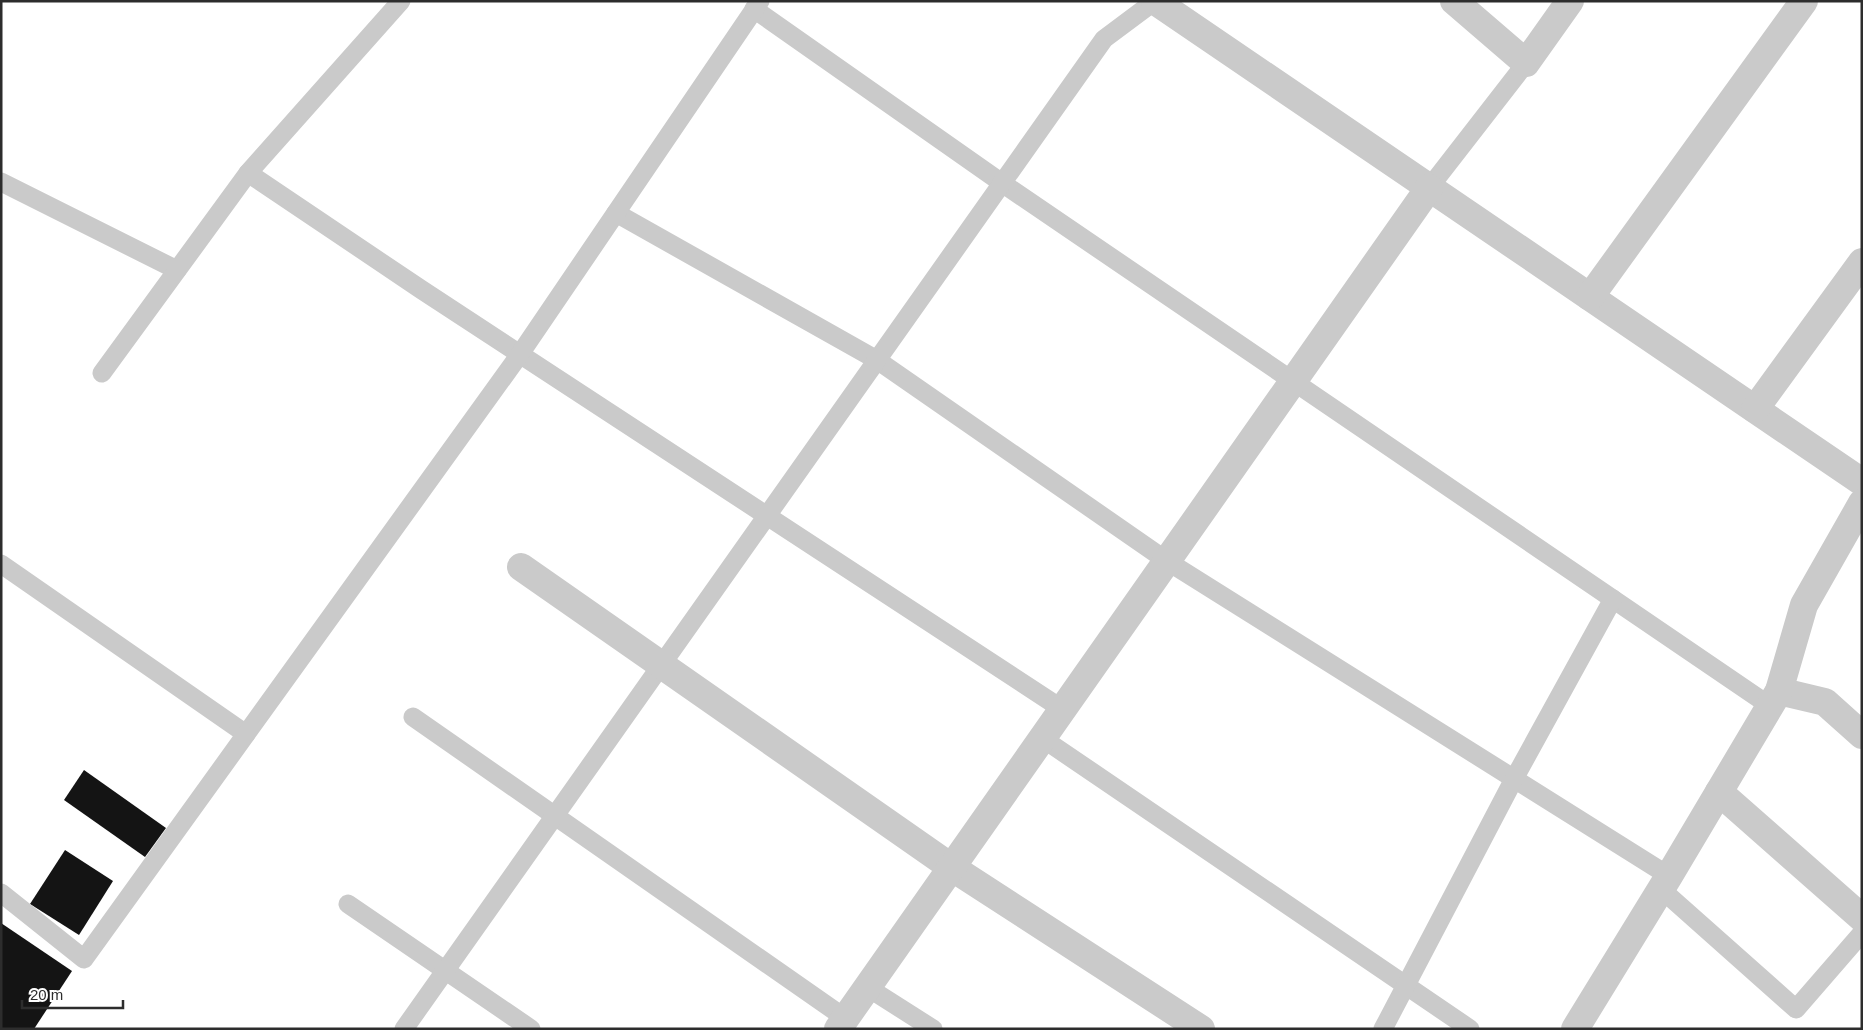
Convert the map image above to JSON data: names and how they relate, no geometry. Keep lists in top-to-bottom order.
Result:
{
  "scale_bar": "20 m"
}
